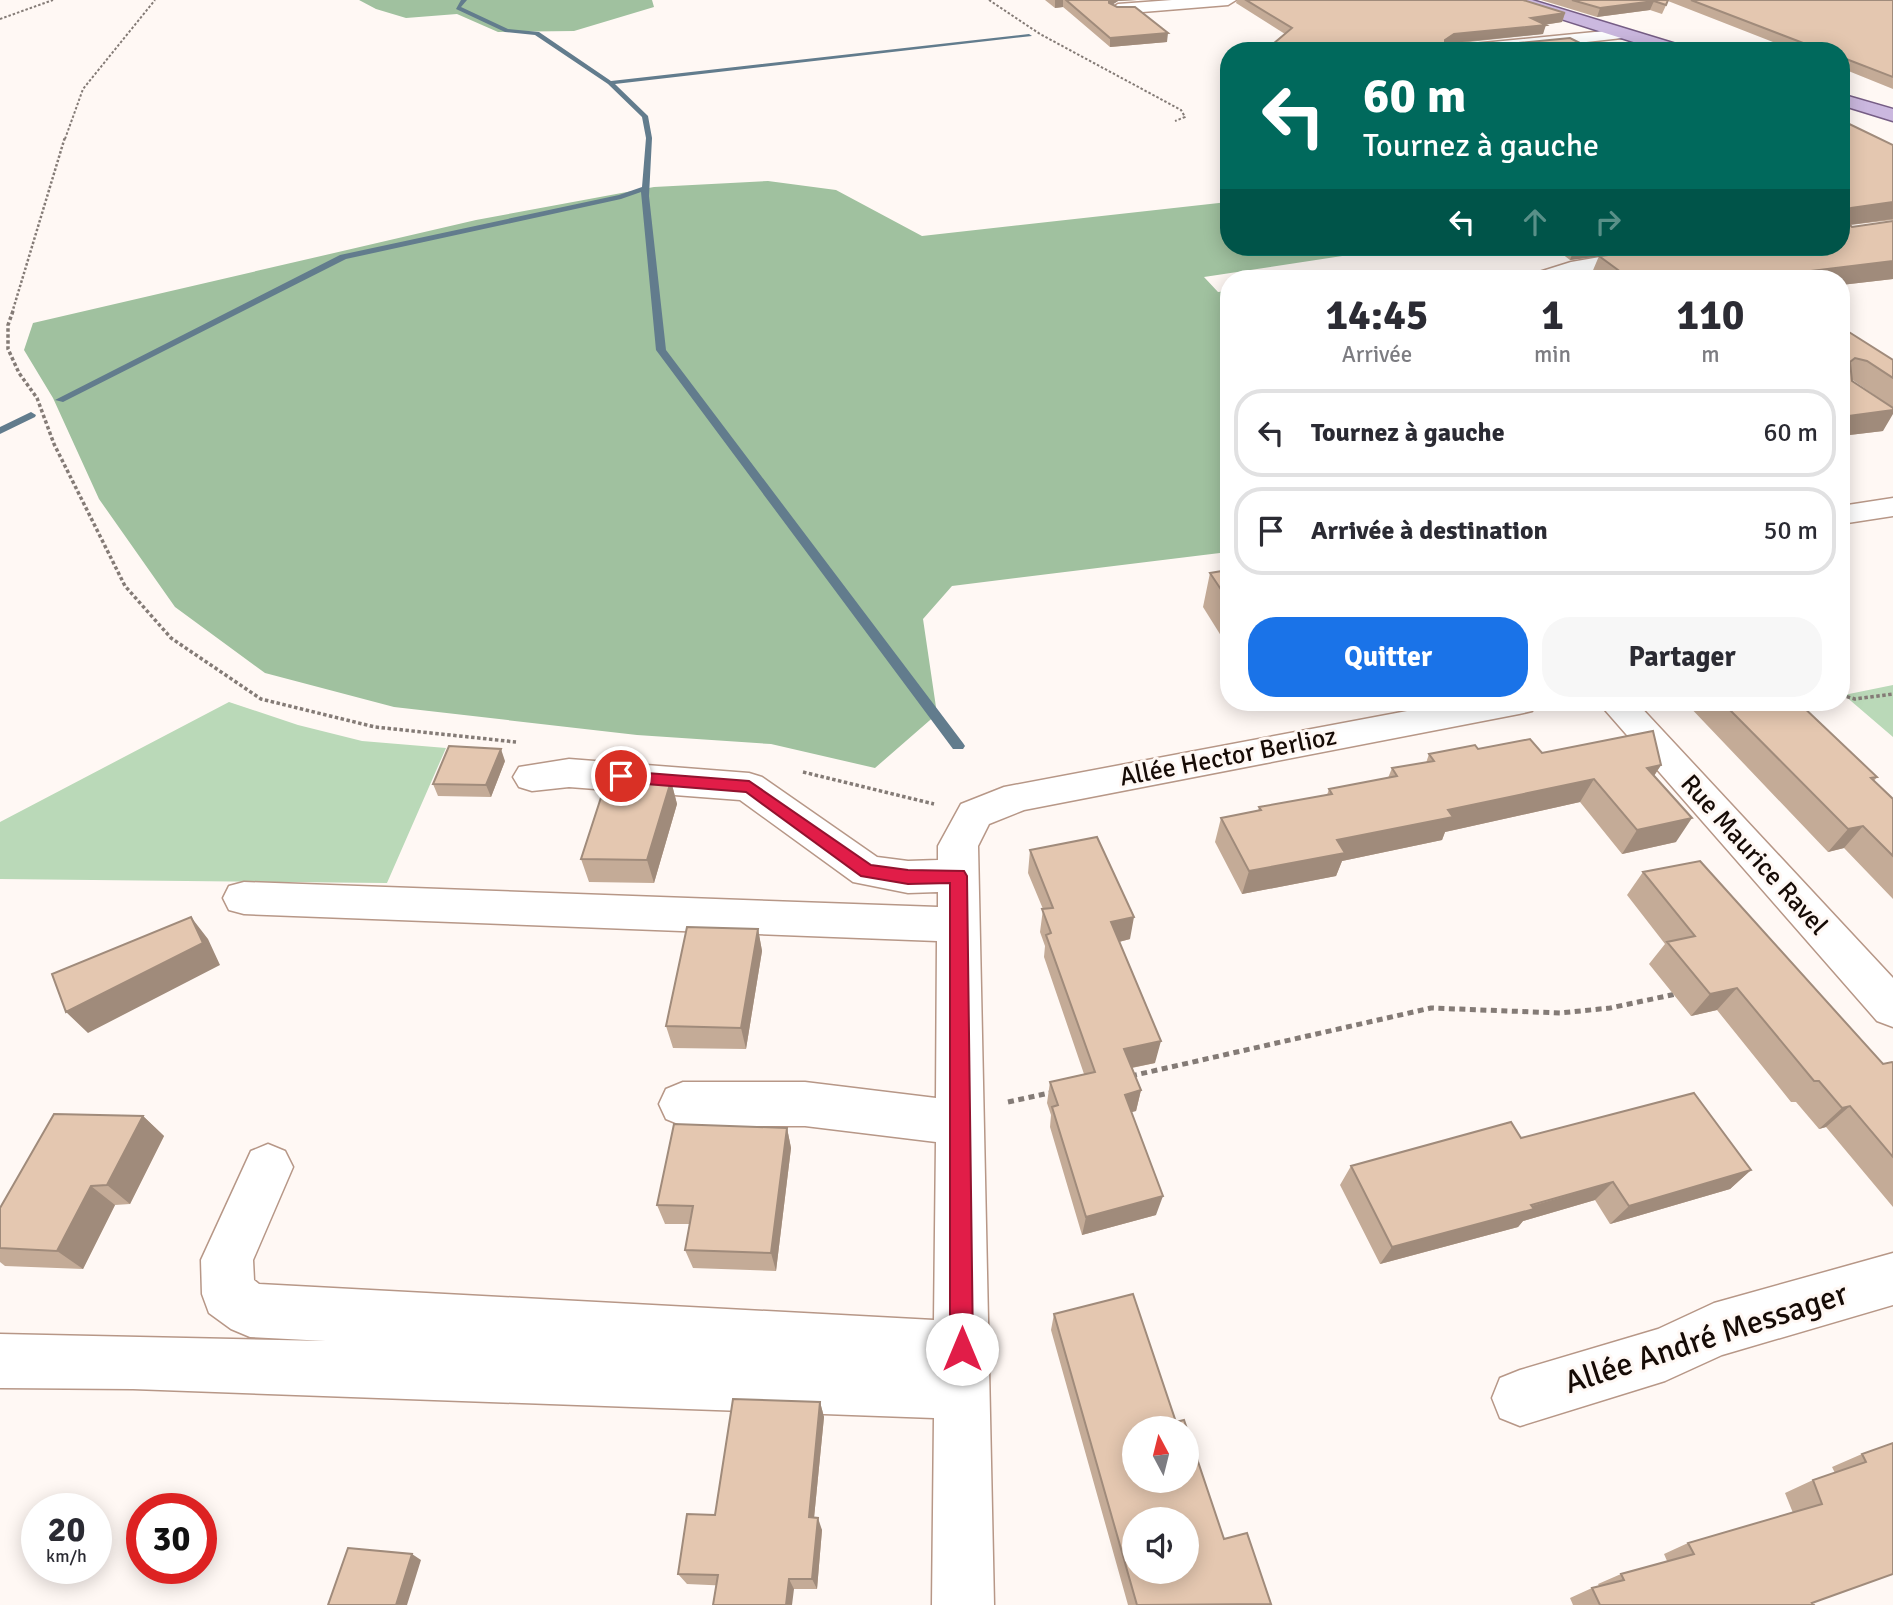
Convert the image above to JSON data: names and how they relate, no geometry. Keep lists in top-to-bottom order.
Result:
{
  "streets": {
    "street": ["Allée Hector Berlioz", "Rue Maurice Ravel", "Allée André Messager"]
  },
  "north": "top",
  "page": {
    "turn": ["60 m", "Tournez à gauche"],
    "eta": [
      "14:45",
      "Arrivée",
      "1",
      "min",
      "110",
      "m"
    ],
    "list": [
      {
        "name": "Tournez à gauche",
        "value": "60 m"
      },
      {
        "name": "Arrivée à destination",
        "value": "50 m"
      }
    ],
    "buttons": ["Quitter", "Partager"],
    "speed": "20 km/h",
    "limit": "30"
  }
}
